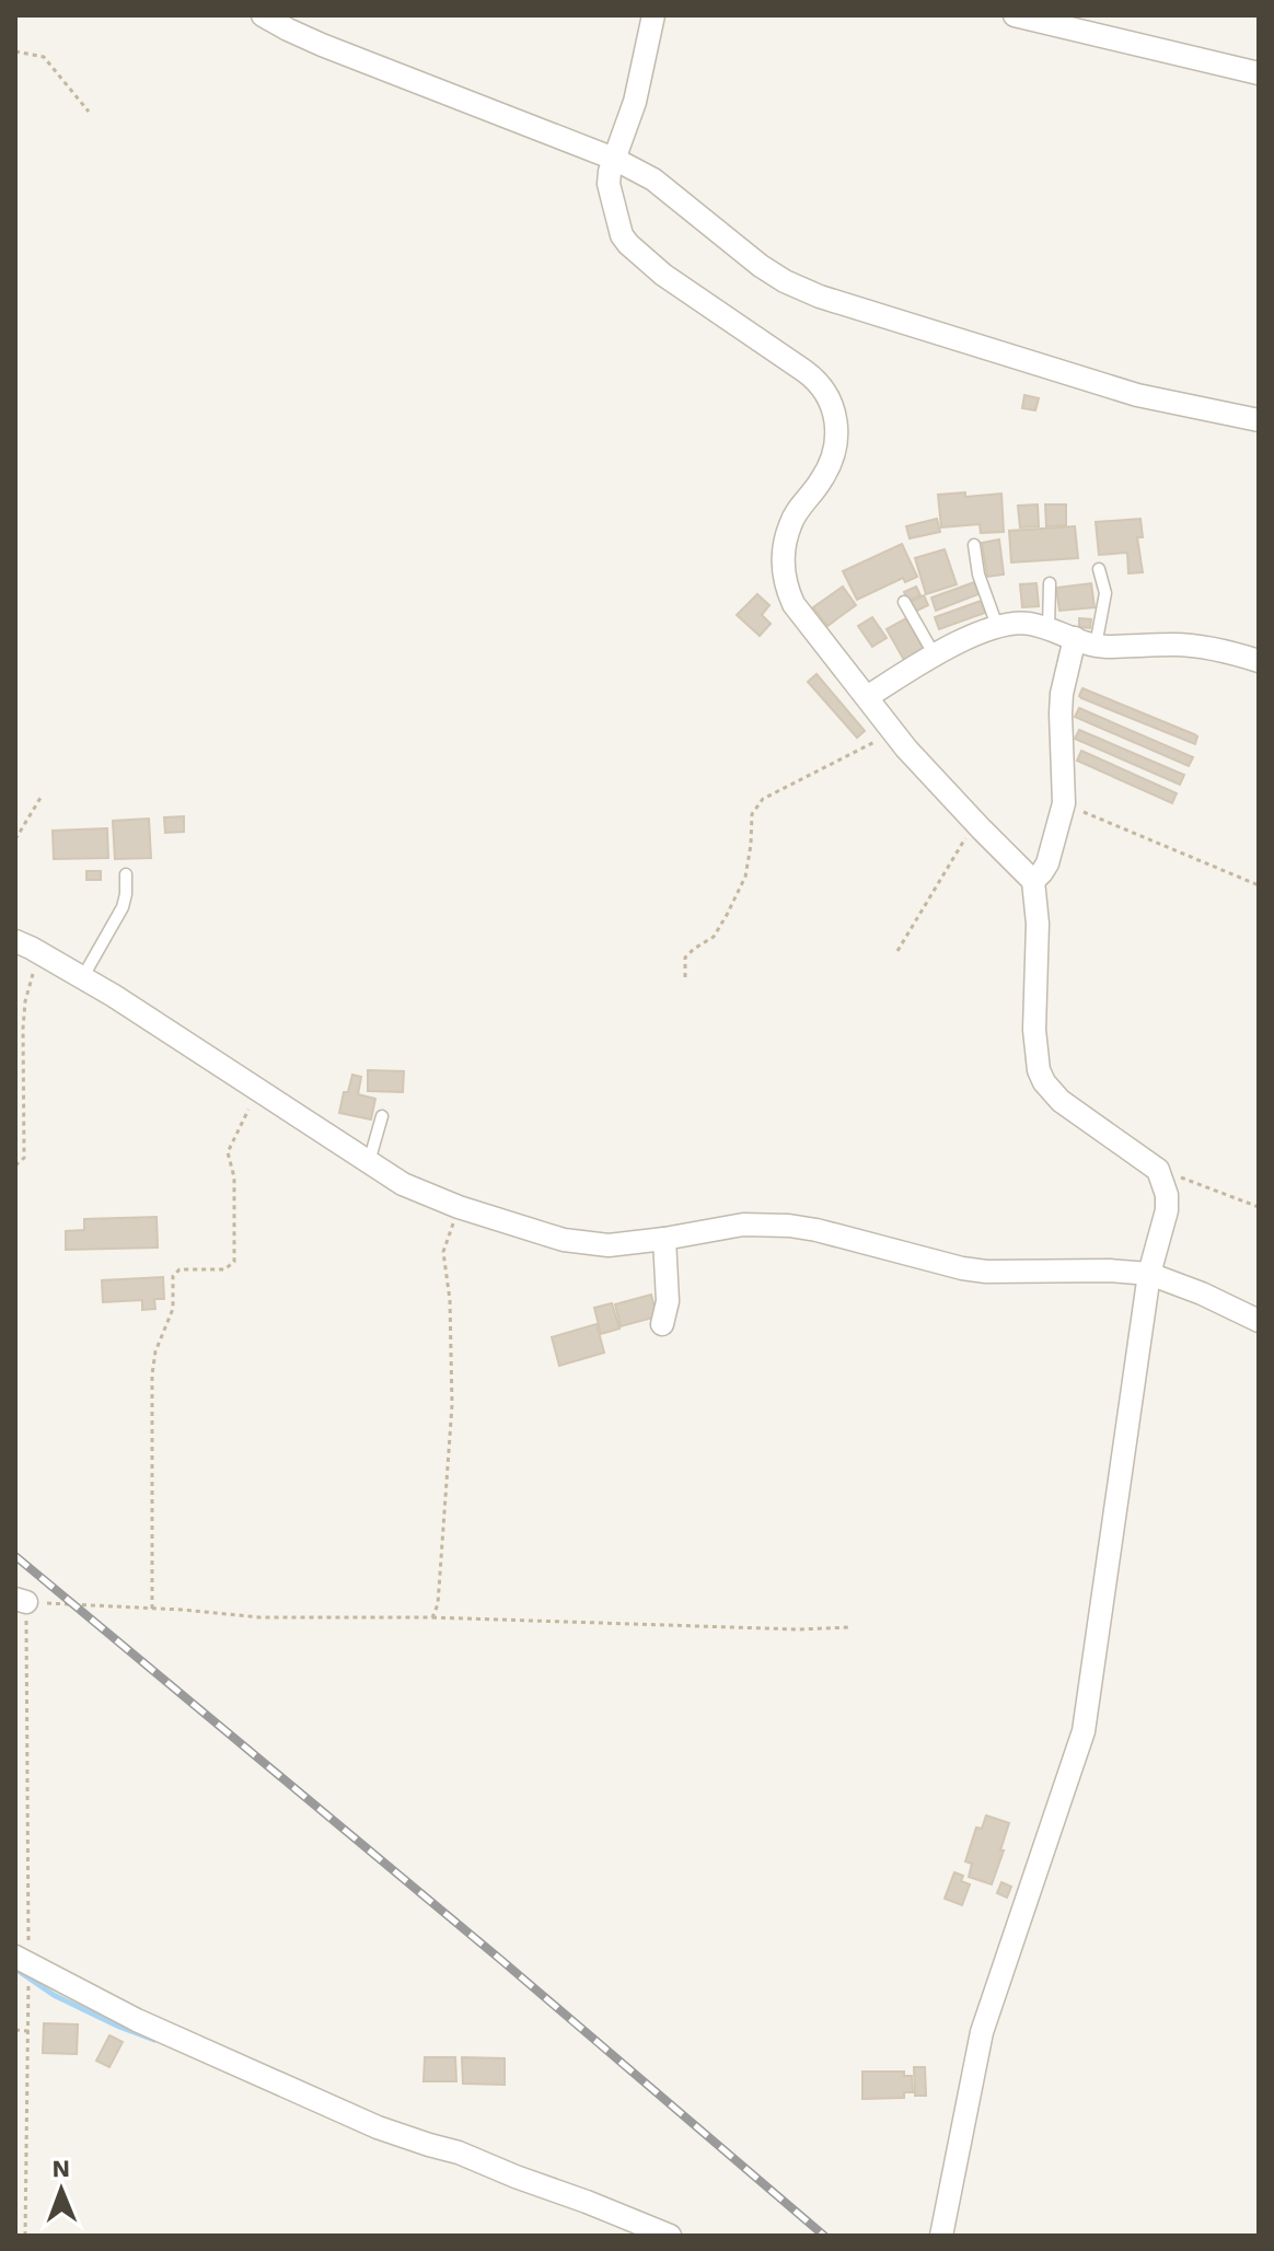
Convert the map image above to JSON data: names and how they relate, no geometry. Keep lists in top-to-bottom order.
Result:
{
  "north": "top"
}
